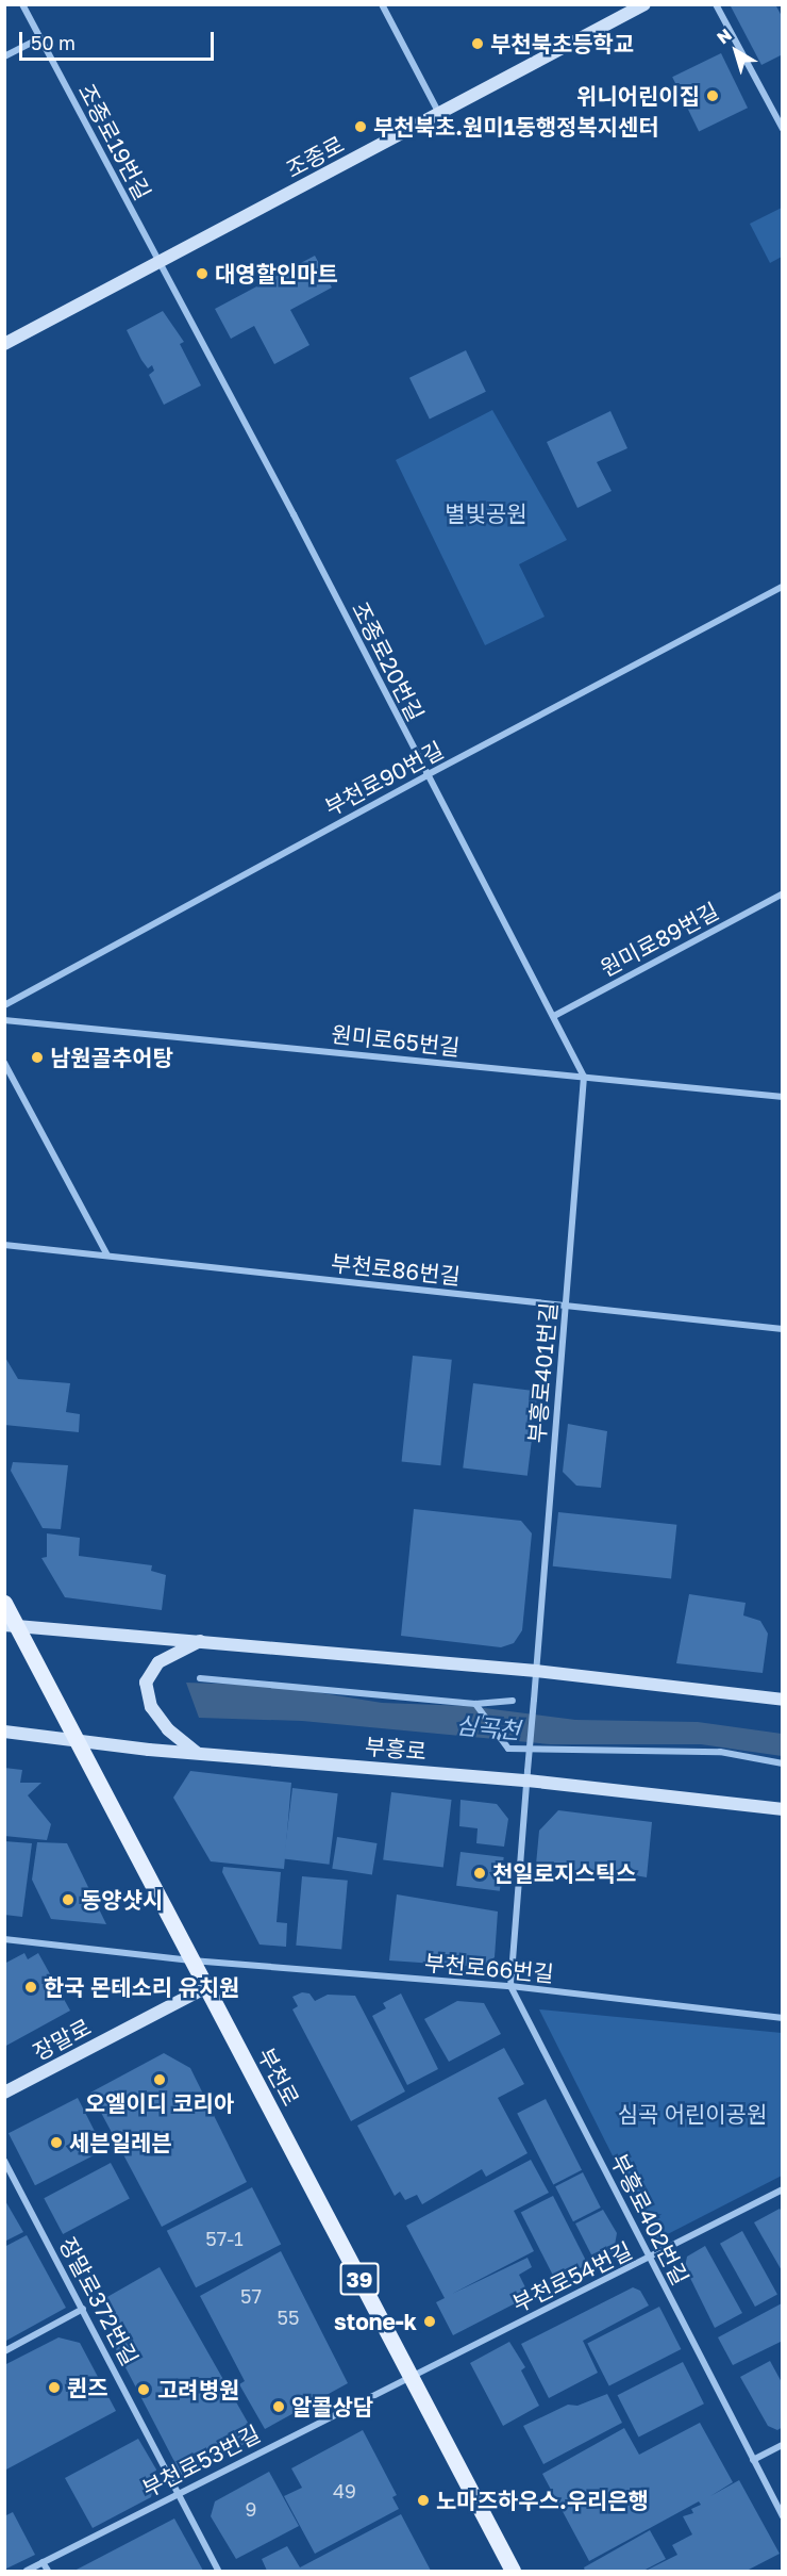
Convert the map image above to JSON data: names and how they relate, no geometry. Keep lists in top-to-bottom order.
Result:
{
  "streets": {
    "main road": ["부천로", "39"],
    "street": [
      "조종로19번길",
      "조종로",
      "조종로20번길",
      "부천로90번길",
      "원미로89번길",
      "원미로65번길",
      "부천로86번길",
      "부흥로401번길",
      "부흥로",
      "부천로66번길",
      "장말로",
      "부흥로402번길",
      "부천로54번길",
      "장말로372번길",
      "부천로53번길"
    ]
  },
  "crossings": [
    ["조종로19번길", "조종로"],
    ["조종로19번길", "조종로20번길"],
    ["조종로", "조종로20번길"],
    ["조종로20번길", "부천로90번길"],
    ["조종로20번길", "원미로89번길"],
    ["조종로20번길", "원미로65번길"],
    ["조종로20번길", "부흥로401번길"],
    ["원미로65번길", "부흥로401번길"],
    ["부천로86번길", "부흥로401번길"],
    ["부흥로401번길", "부흥로"],
    ["부흥로", "부천로"],
    ["부천로66번길", "부천로"],
    ["부천로66번길", "부흥로402번길"],
    ["장말로", "부천로"],
    ["부천로", "부천로54번길"],
    ["부천로", "부천로53번길"],
    ["부흥로402번길", "부천로54번길"],
    ["부천로54번길", "부천로53번길"],
    ["장말로372번길", "부천로53번길"]
  ],
  "water": ["심곡천"],
  "parks": ["별빛공원", "심곡 어린이공원"],
  "places": [
    "부천북초등학교",
    "위니어린이집",
    "부천북초.원미1동행정복지센터",
    "대영할인마트",
    "남원골추어탕",
    "천일로지스틱스",
    "동양샷시",
    "한국 몬테소리 유치원",
    "오엘이디 코리아",
    "세븐일레븐",
    "stone-k",
    "퀸즈",
    "고려병원",
    "알콜상담",
    "노마즈하우스.우리은행"
  ],
  "house_numbers": [
    "57-1",
    "57",
    "55",
    "49",
    "9"
  ],
  "scale_bar": "50 m",
  "north": "top left"
}
